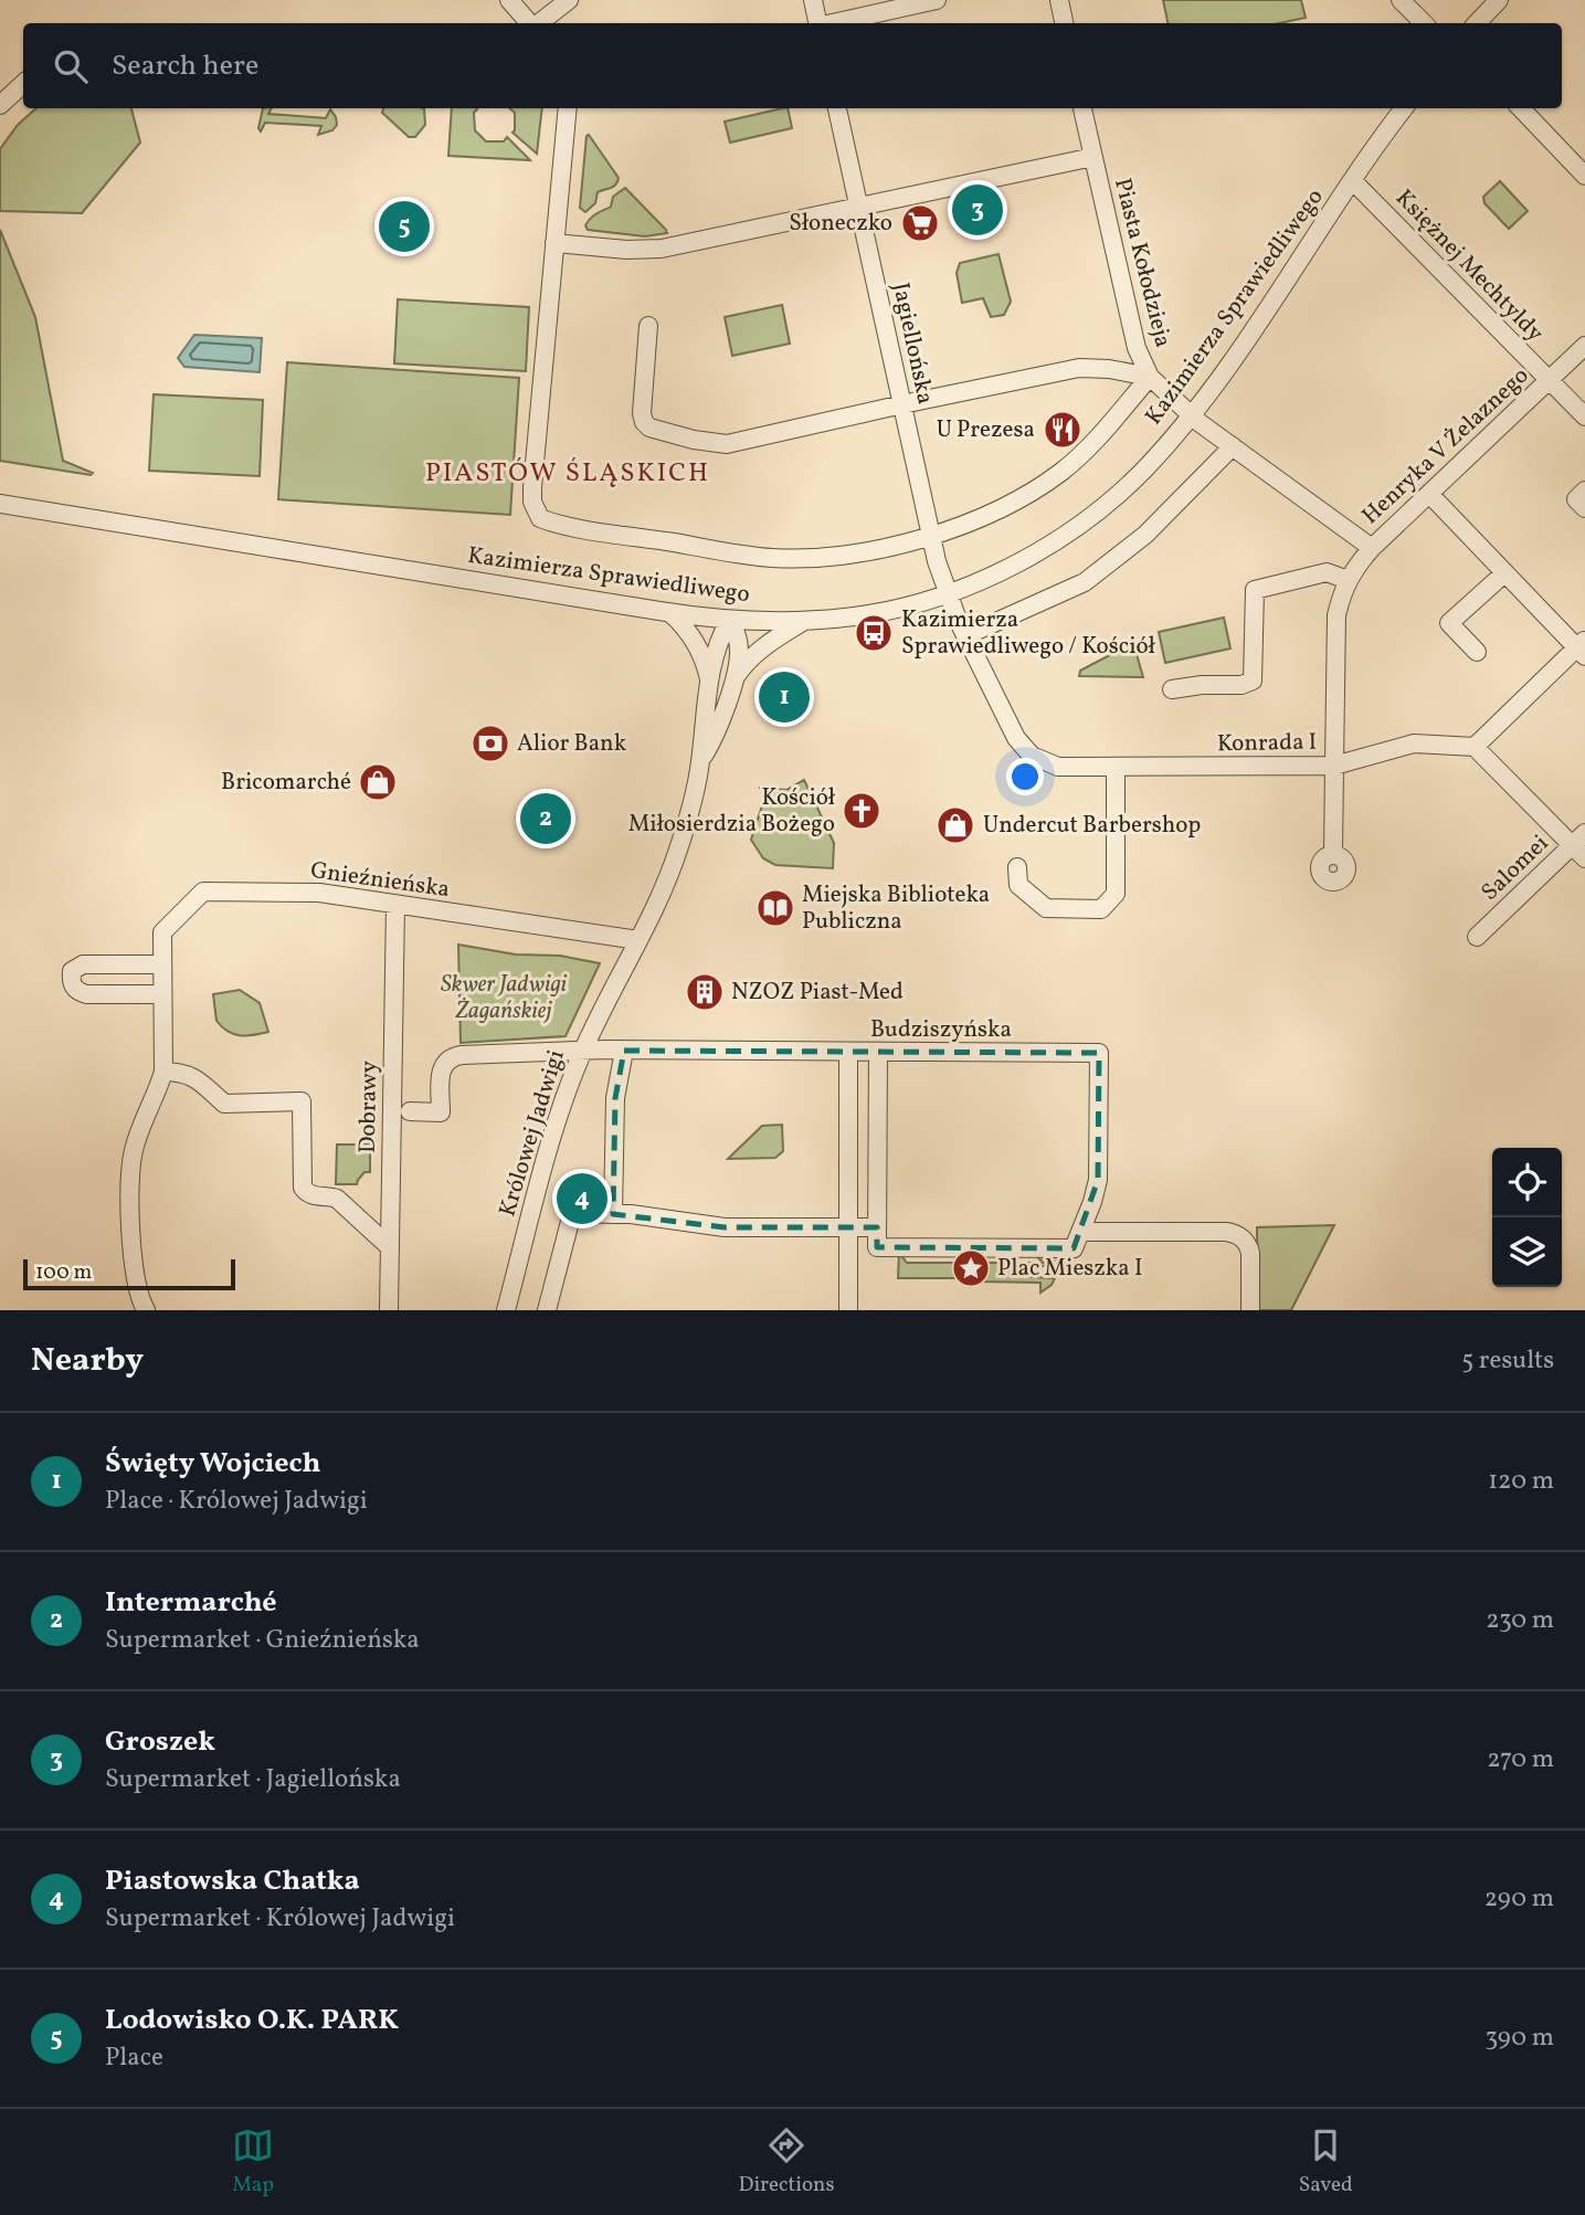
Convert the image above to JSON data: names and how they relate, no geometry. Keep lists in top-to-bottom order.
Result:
{
  "streets": {
    "street": [
      "Piasta Kołodzieja",
      "Księżnej Mechtyldy",
      "Kazimierza Sprawiedliwego",
      "Jagiellońska",
      "Henryka V Żelaznego",
      "Konrada I",
      "Salomei",
      "Gnieźnieńska",
      "Budziszyńska",
      "Dobrawy",
      "Królowej Jadwigi"
    ]
  },
  "crossings": [
    ["Piasta Kołodzieja", "Kazimierza Sprawiedliwego"],
    ["Księżnej Mechtyldy", "Kazimierza Sprawiedliwego"],
    ["Księżnej Mechtyldy", "Henryka V Żelaznego"],
    ["Kazimierza Sprawiedliwego", "Jagiellońska"],
    ["Kazimierza Sprawiedliwego", "Konrada I"],
    ["Kazimierza Sprawiedliwego", "Królowej Jadwigi"],
    ["Jagiellońska", "Konrada I"],
    ["Henryka V Żelaznego", "Konrada I"],
    ["Gnieźnieńska", "Dobrawy"],
    ["Gnieźnieńska", "Królowej Jadwigi"],
    ["Budziszyńska", "Królowej Jadwigi"]
  ],
  "districts": ["PIASTÓW ŚLĄSKICH"],
  "parks": ["Skwer Jadwigi Żagańskiej"],
  "places": {
    "supermarket": ["Słoneczko"],
    "restaurant": ["U Prezesa"],
    "bus stop": ["Kazimierza Sprawiedliwego / Kościół"],
    "bank": ["Alior Bank"],
    "shop": ["Bricomarché", "Undercut Barbershop"],
    "church": ["Kościół Miłosierdzia Bożego"],
    "library": ["Miejska Biblioteka Publiczna"],
    "building": ["NZOZ Piast-Med"],
    "place": ["Plac Mieszka I"]
  },
  "scale_bar": "100 m",
  "page": {
    "search": "Search here",
    "pins": [
      "3",
      "5",
      "1",
      "2",
      "4"
    ],
    "scale": "100 m",
    "heading": ["Nearby", "5 results"],
    "list": [
      {
        "mark": "1",
        "name": "Święty Wojciech",
        "note": "Place · Królowej Jadwigi",
        "value": "120 m"
      },
      {
        "mark": "2",
        "name": "Intermarché",
        "note": "Supermarket · Gnieźnieńska",
        "value": "230 m"
      },
      {
        "mark": "3",
        "name": "Groszek",
        "note": "Supermarket · Jagiellońska",
        "value": "270 m"
      },
      {
        "mark": "4",
        "name": "Piastowska Chatka",
        "note": "Supermarket · Królowej Jadwigi",
        "value": "290 m"
      },
      {
        "mark": "5",
        "name": "Lodowisko O.K. PARK",
        "note": "Place",
        "value": "390 m"
      }
    ],
    "nav": ["Map", "Directions", "Saved"]
  }
}
